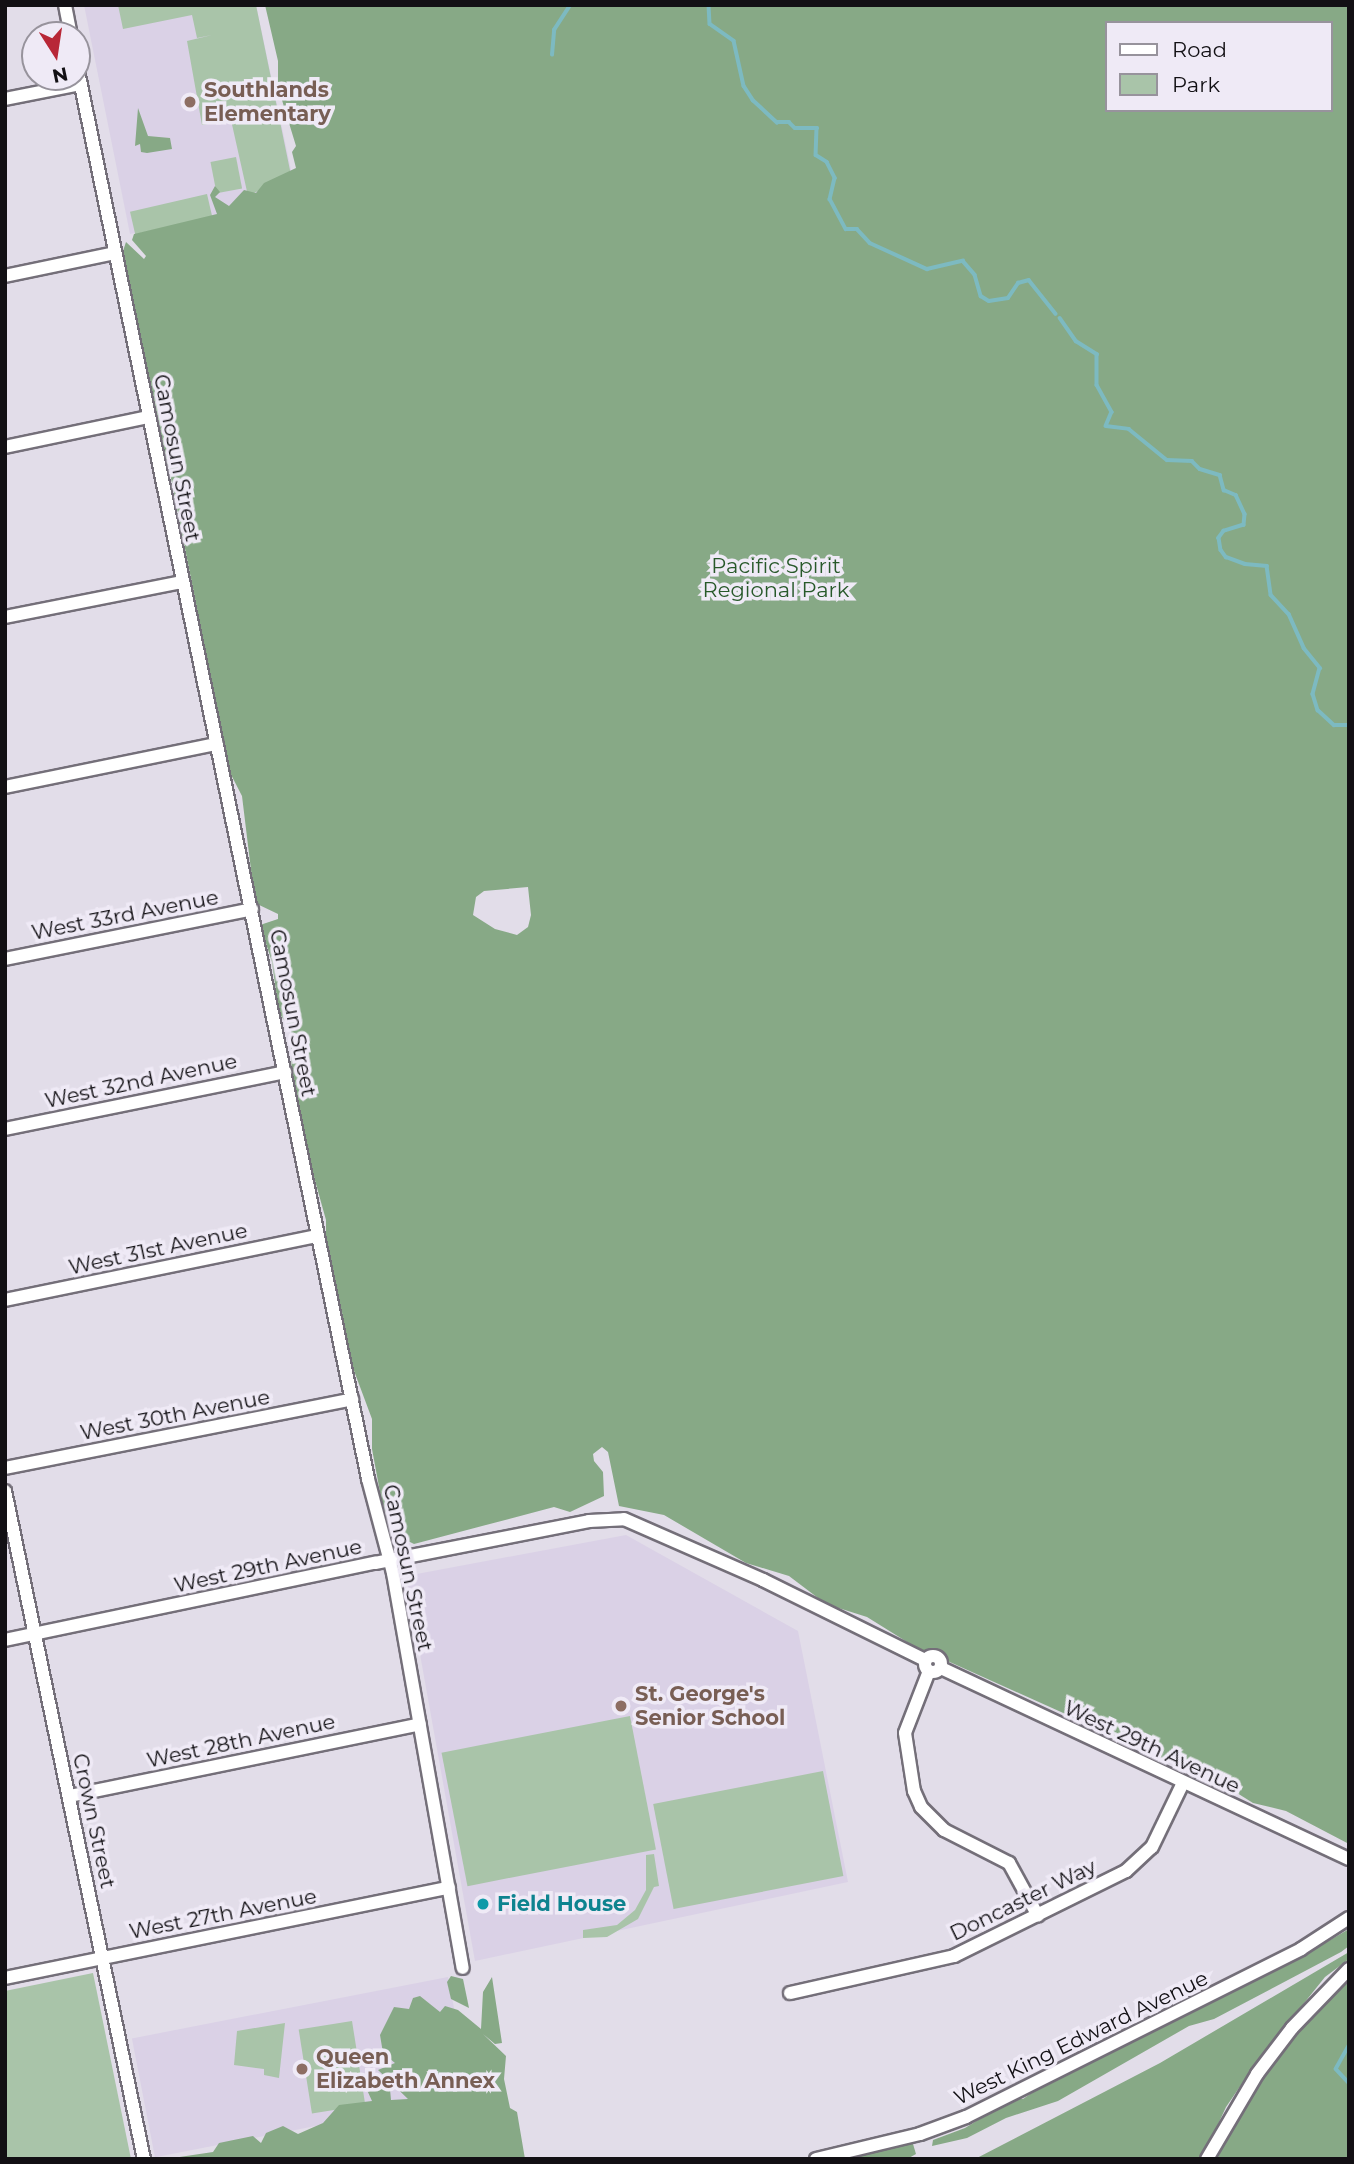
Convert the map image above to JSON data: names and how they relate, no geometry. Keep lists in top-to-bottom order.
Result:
{
  "streets": {
    "street": [
      "Camosun Street",
      "West 33rd Avenue",
      "West 32nd Avenue",
      "West 31st Avenue",
      "West 30th Avenue",
      "West 29th Avenue",
      "West 28th Avenue",
      "Crown Street",
      "Doncaster Way",
      "West 27th Avenue",
      "West King Edward Avenue"
    ]
  },
  "crossings": [
    ["Camosun Street", "West 33rd Avenue"],
    ["Camosun Street", "West 32nd Avenue"],
    ["Camosun Street", "West 31st Avenue"],
    ["Camosun Street", "West 30th Avenue"],
    ["Camosun Street", "West 29th Avenue"],
    ["Camosun Street", "West 28th Avenue"],
    ["Camosun Street", "West 27th Avenue"],
    ["West 29th Avenue", "Crown Street"],
    ["West 29th Avenue", "Doncaster Way"],
    ["West 28th Avenue", "Crown Street"],
    ["Crown Street", "West 27th Avenue"]
  ],
  "parks": ["Pacific Spirit Regional Park"],
  "places": [
    "Southlands Elementary",
    "St. George's Senior School",
    "Field House",
    "Queen Elizabeth Annex"
  ],
  "legend": ["Road", "Park"],
  "north": "bottom"
}
